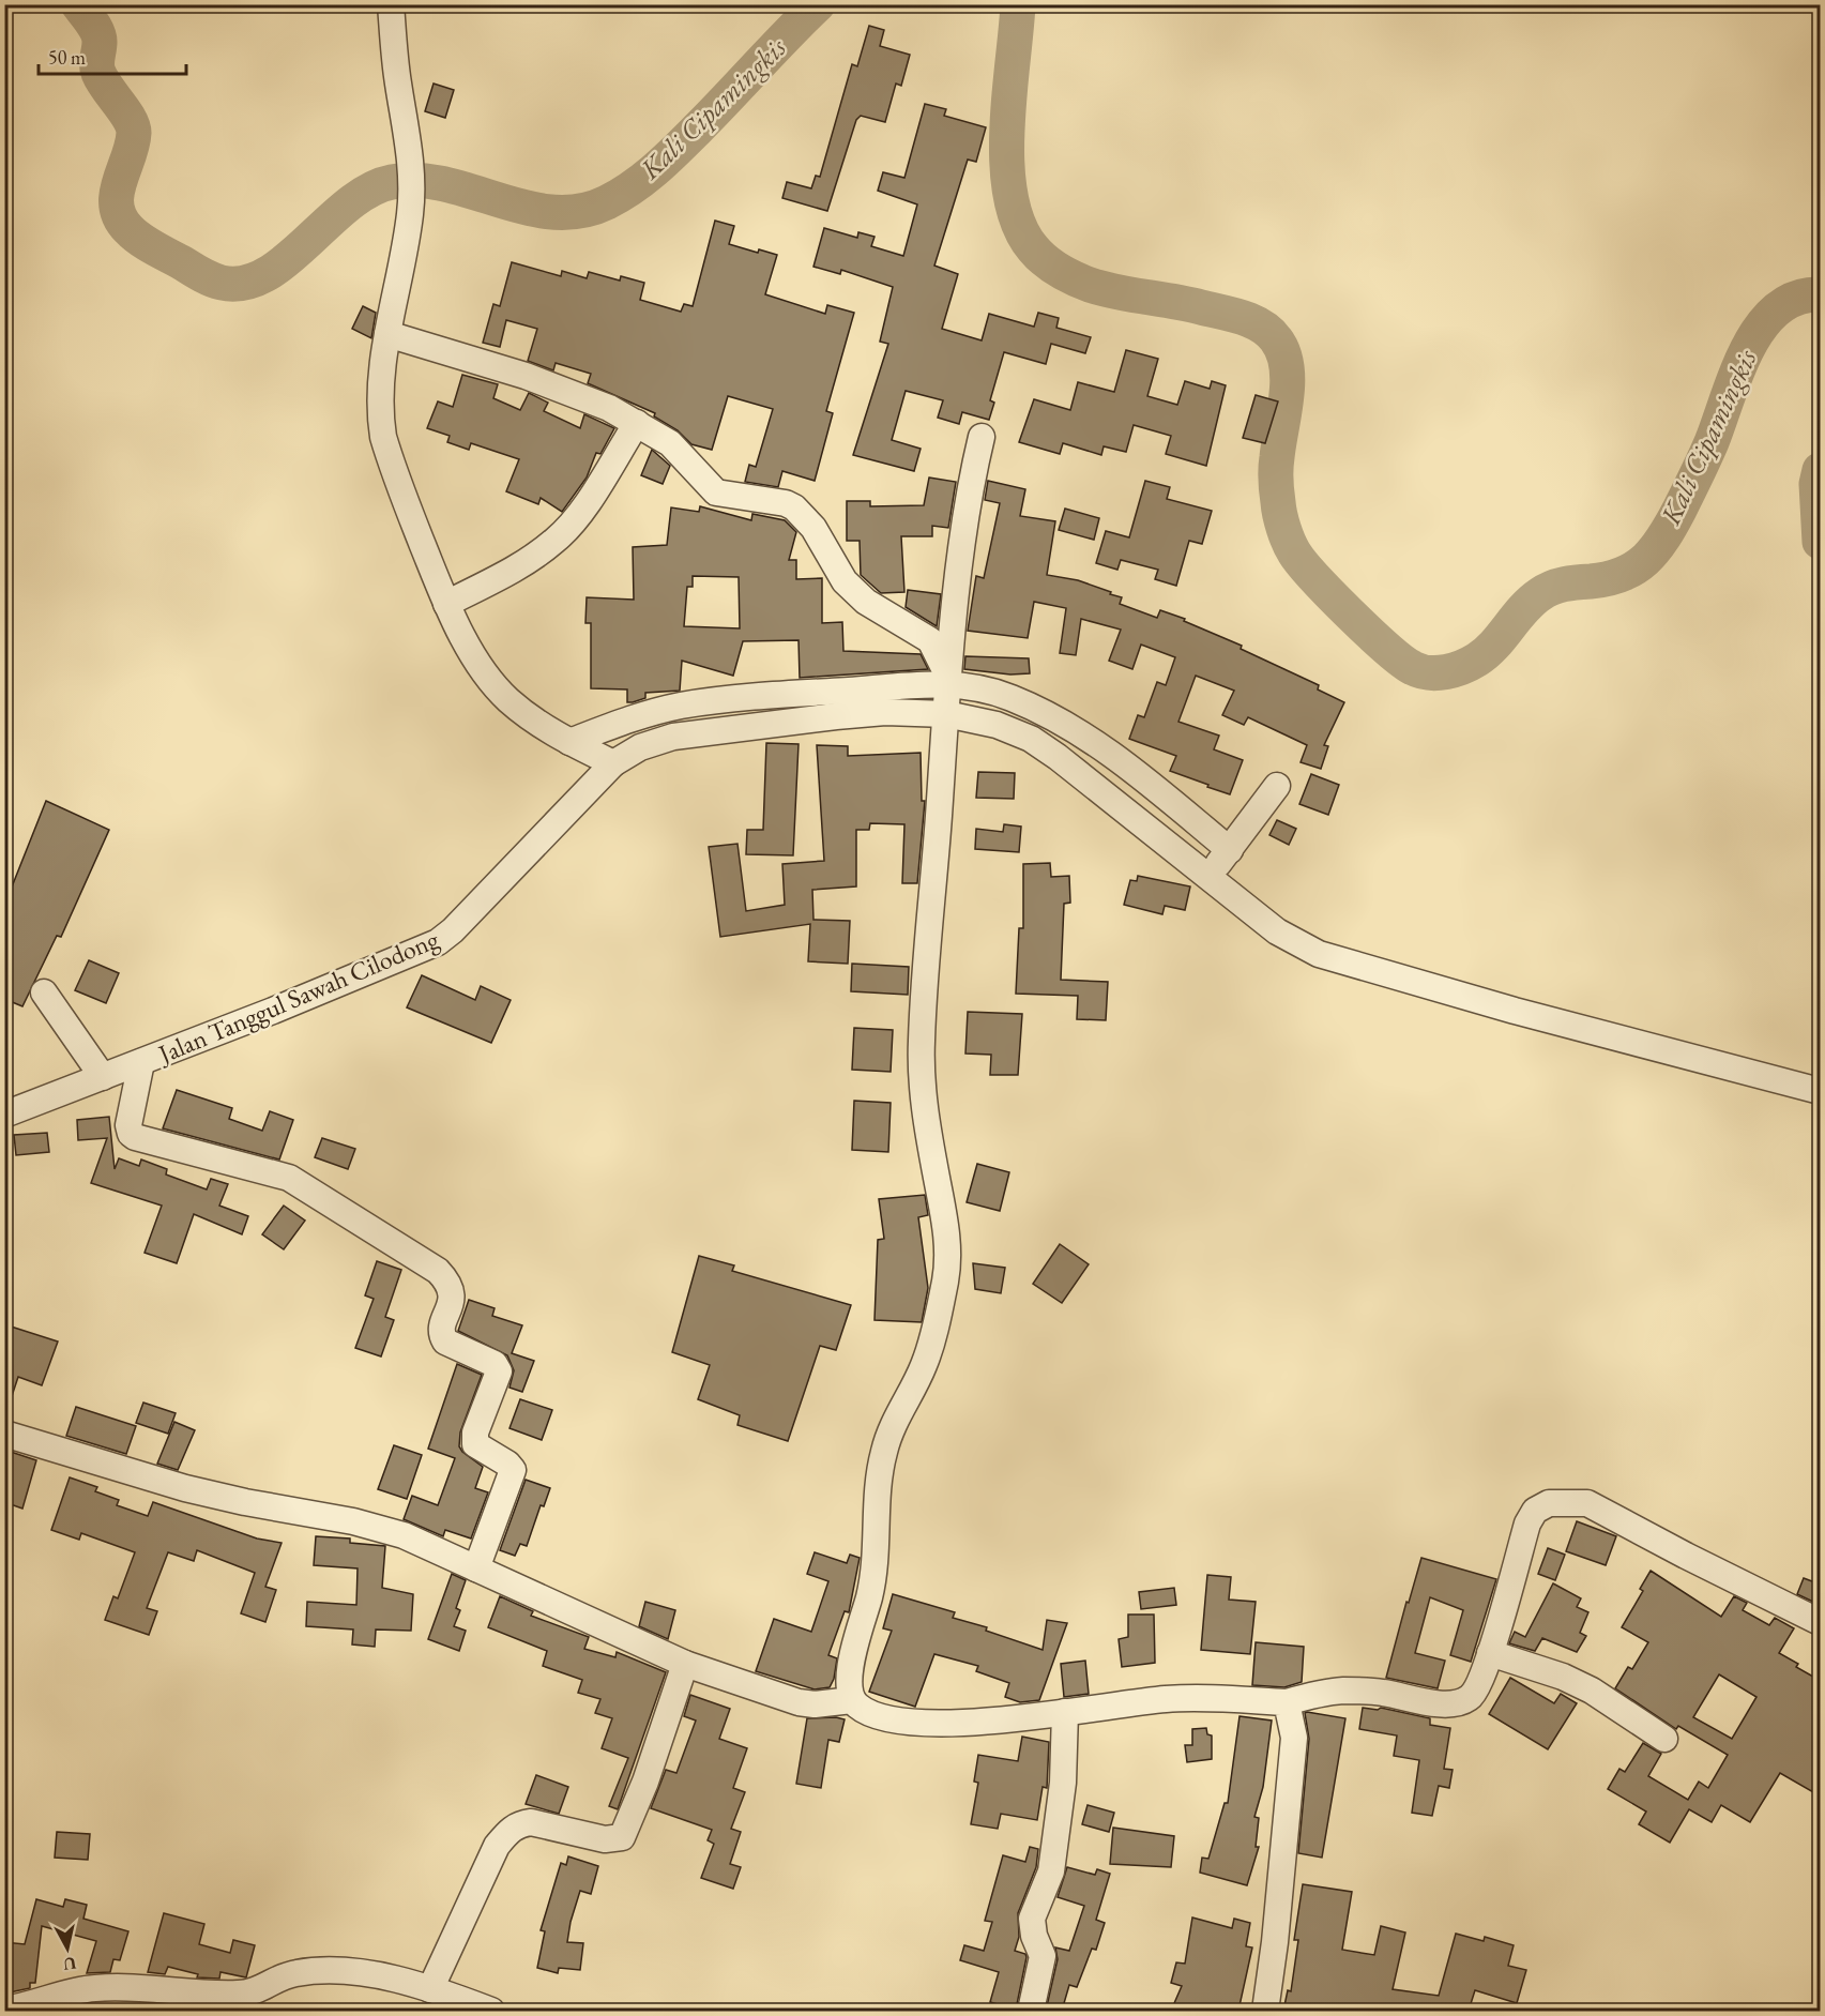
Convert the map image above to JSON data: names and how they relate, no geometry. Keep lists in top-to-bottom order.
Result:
{
  "streets": {
    "street": ["Jalan Tanggul Sawah Cilodong"]
  },
  "water": ["Kali Cipamingkis"],
  "scale_bar": "50 m",
  "north": "bottom"
}
